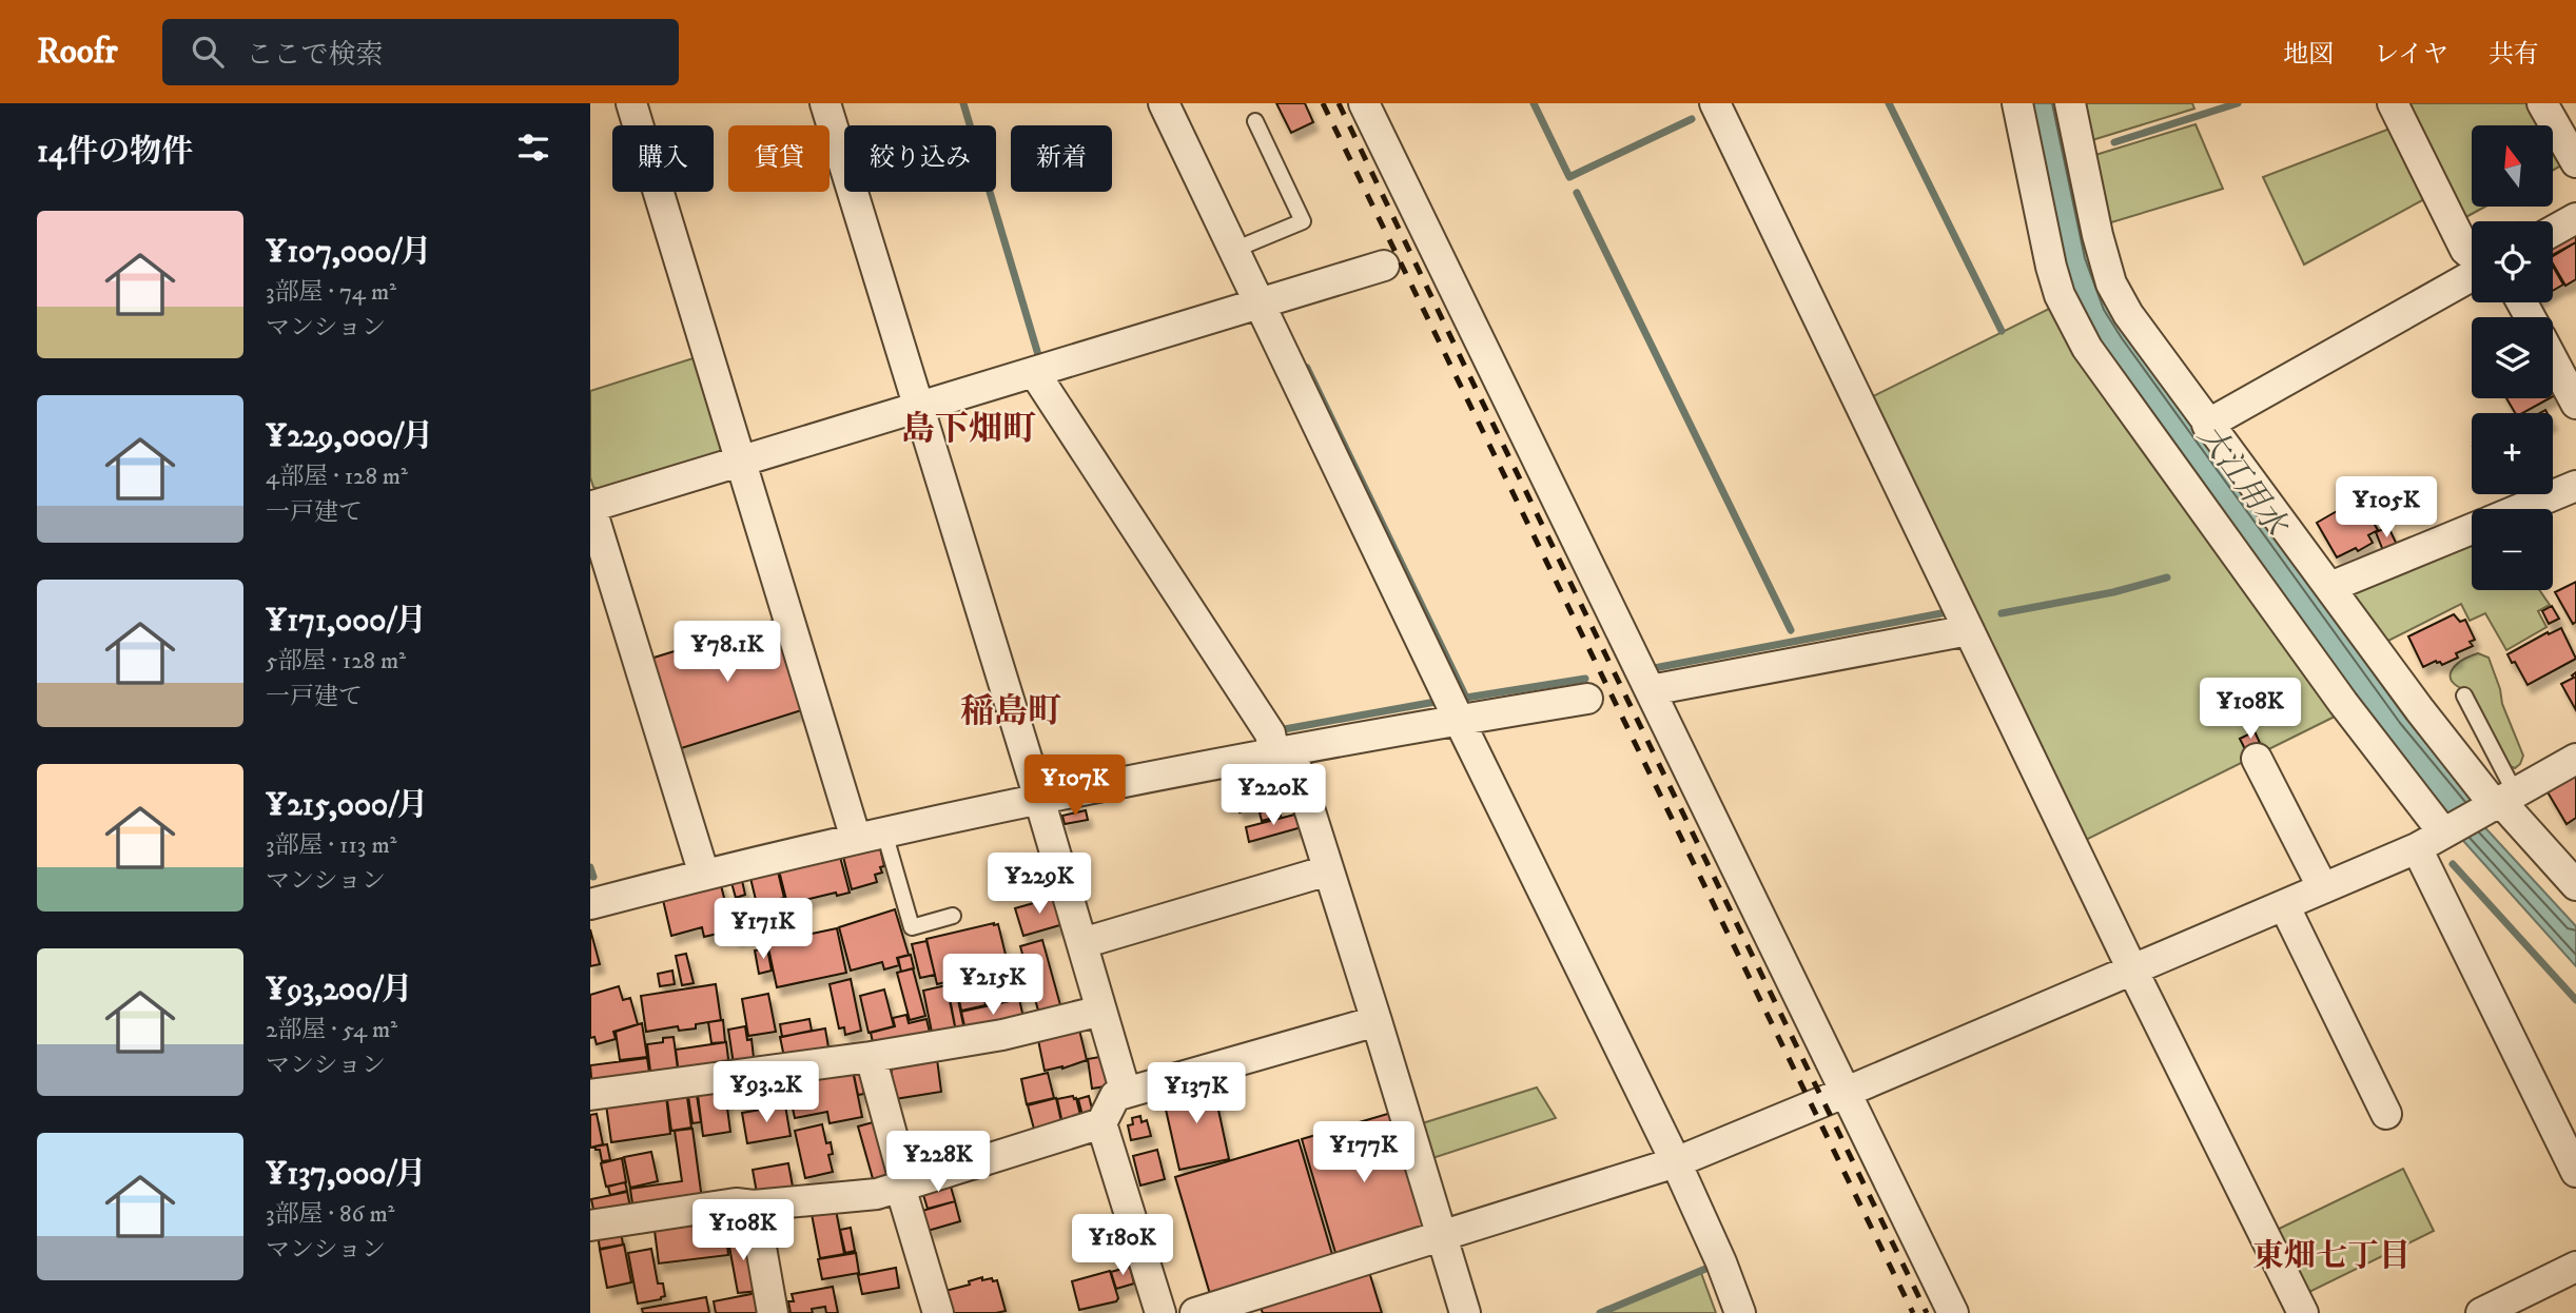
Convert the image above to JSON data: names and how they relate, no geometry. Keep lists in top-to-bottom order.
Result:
{
  "districts": ["島下畑町", "稲島町", "東畑七丁目"],
  "water": ["大江用水"],
  "north": "top",
  "page": {
    "header": "Roofr",
    "search": "ここで検索",
    "nav": ["地図", "レイヤ", "共有"],
    "heading": "14件の物件",
    "map_buttons": ["+", "−"],
    "chip": [
      "購入",
      "賃貸",
      "絞り込み",
      "新着"
    ],
    "list": [
      {
        "name": "¥107,000/月",
        "note": "3部屋 · 74 m² · マンション"
      },
      {
        "name": "¥229,000/月",
        "note": "4部屋 · 128 m² · 一戸建て"
      },
      {
        "name": "¥171,000/月",
        "note": "5部屋 · 128 m² · 一戸建て"
      },
      {
        "name": "¥215,000/月",
        "note": "3部屋 · 113 m² · マンション"
      },
      {
        "name": "¥93,200/月",
        "note": "2部屋 · 54 m² · マンション"
      },
      {
        "name": "¥137,000/月",
        "note": "3部屋 · 86 m² · マンション"
      }
    ],
    "price": [
      "¥105K",
      "¥78.1K",
      "¥108K",
      "¥107K",
      "¥220K",
      "¥229K",
      "¥171K",
      "¥215K",
      "¥93.2K",
      "¥137K",
      "¥177K",
      "¥228K",
      "¥108K",
      "¥180K"
    ]
  }
}
